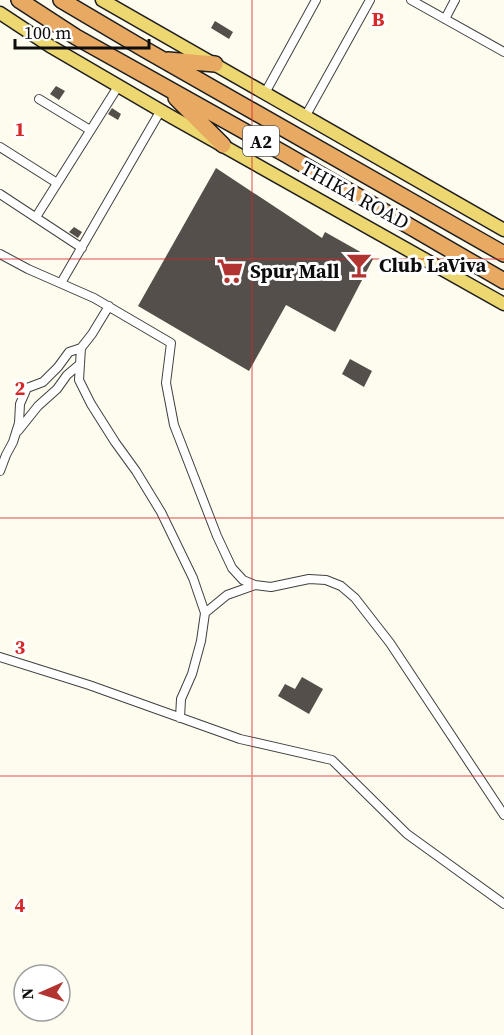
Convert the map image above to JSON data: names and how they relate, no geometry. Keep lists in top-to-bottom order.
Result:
{
  "streets": {
    "highway": ["A2", "THIKA ROAD"]
  },
  "places": {
    "bar": ["Club LaViva"],
    "supermarket": ["Spur Mall"]
  },
  "scale_bar": "100 m",
  "north": "left",
  "grid": {
    "columns": ["B"],
    "rows": [
      "1",
      "2",
      "3",
      "4"
    ]
  }
}
